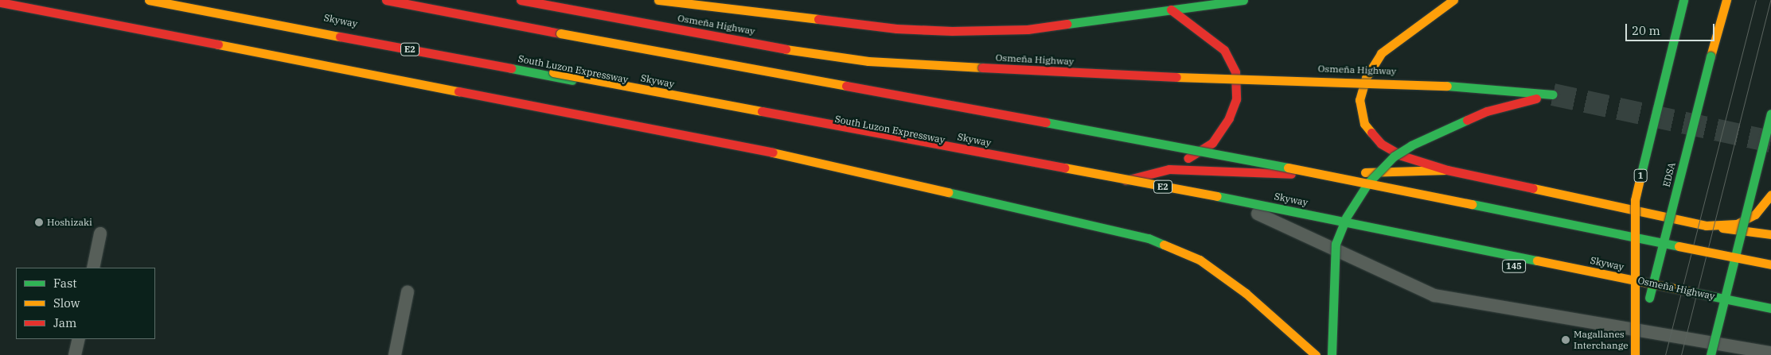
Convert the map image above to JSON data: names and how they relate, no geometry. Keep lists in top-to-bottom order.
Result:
{
  "streets": {
    "main road": [
      "Skyway",
      "Osmeña Highway",
      "E2",
      "South Luzon Expressway",
      "EDSA",
      "1"
    ]
  },
  "crossings": [
    ["EDSA", "1"]
  ],
  "places": ["Hoshizaki", "Magallanes Interchange"],
  "legend": ["Fast", "Slow", "Jam"],
  "scale_bar": "20 m"
}
